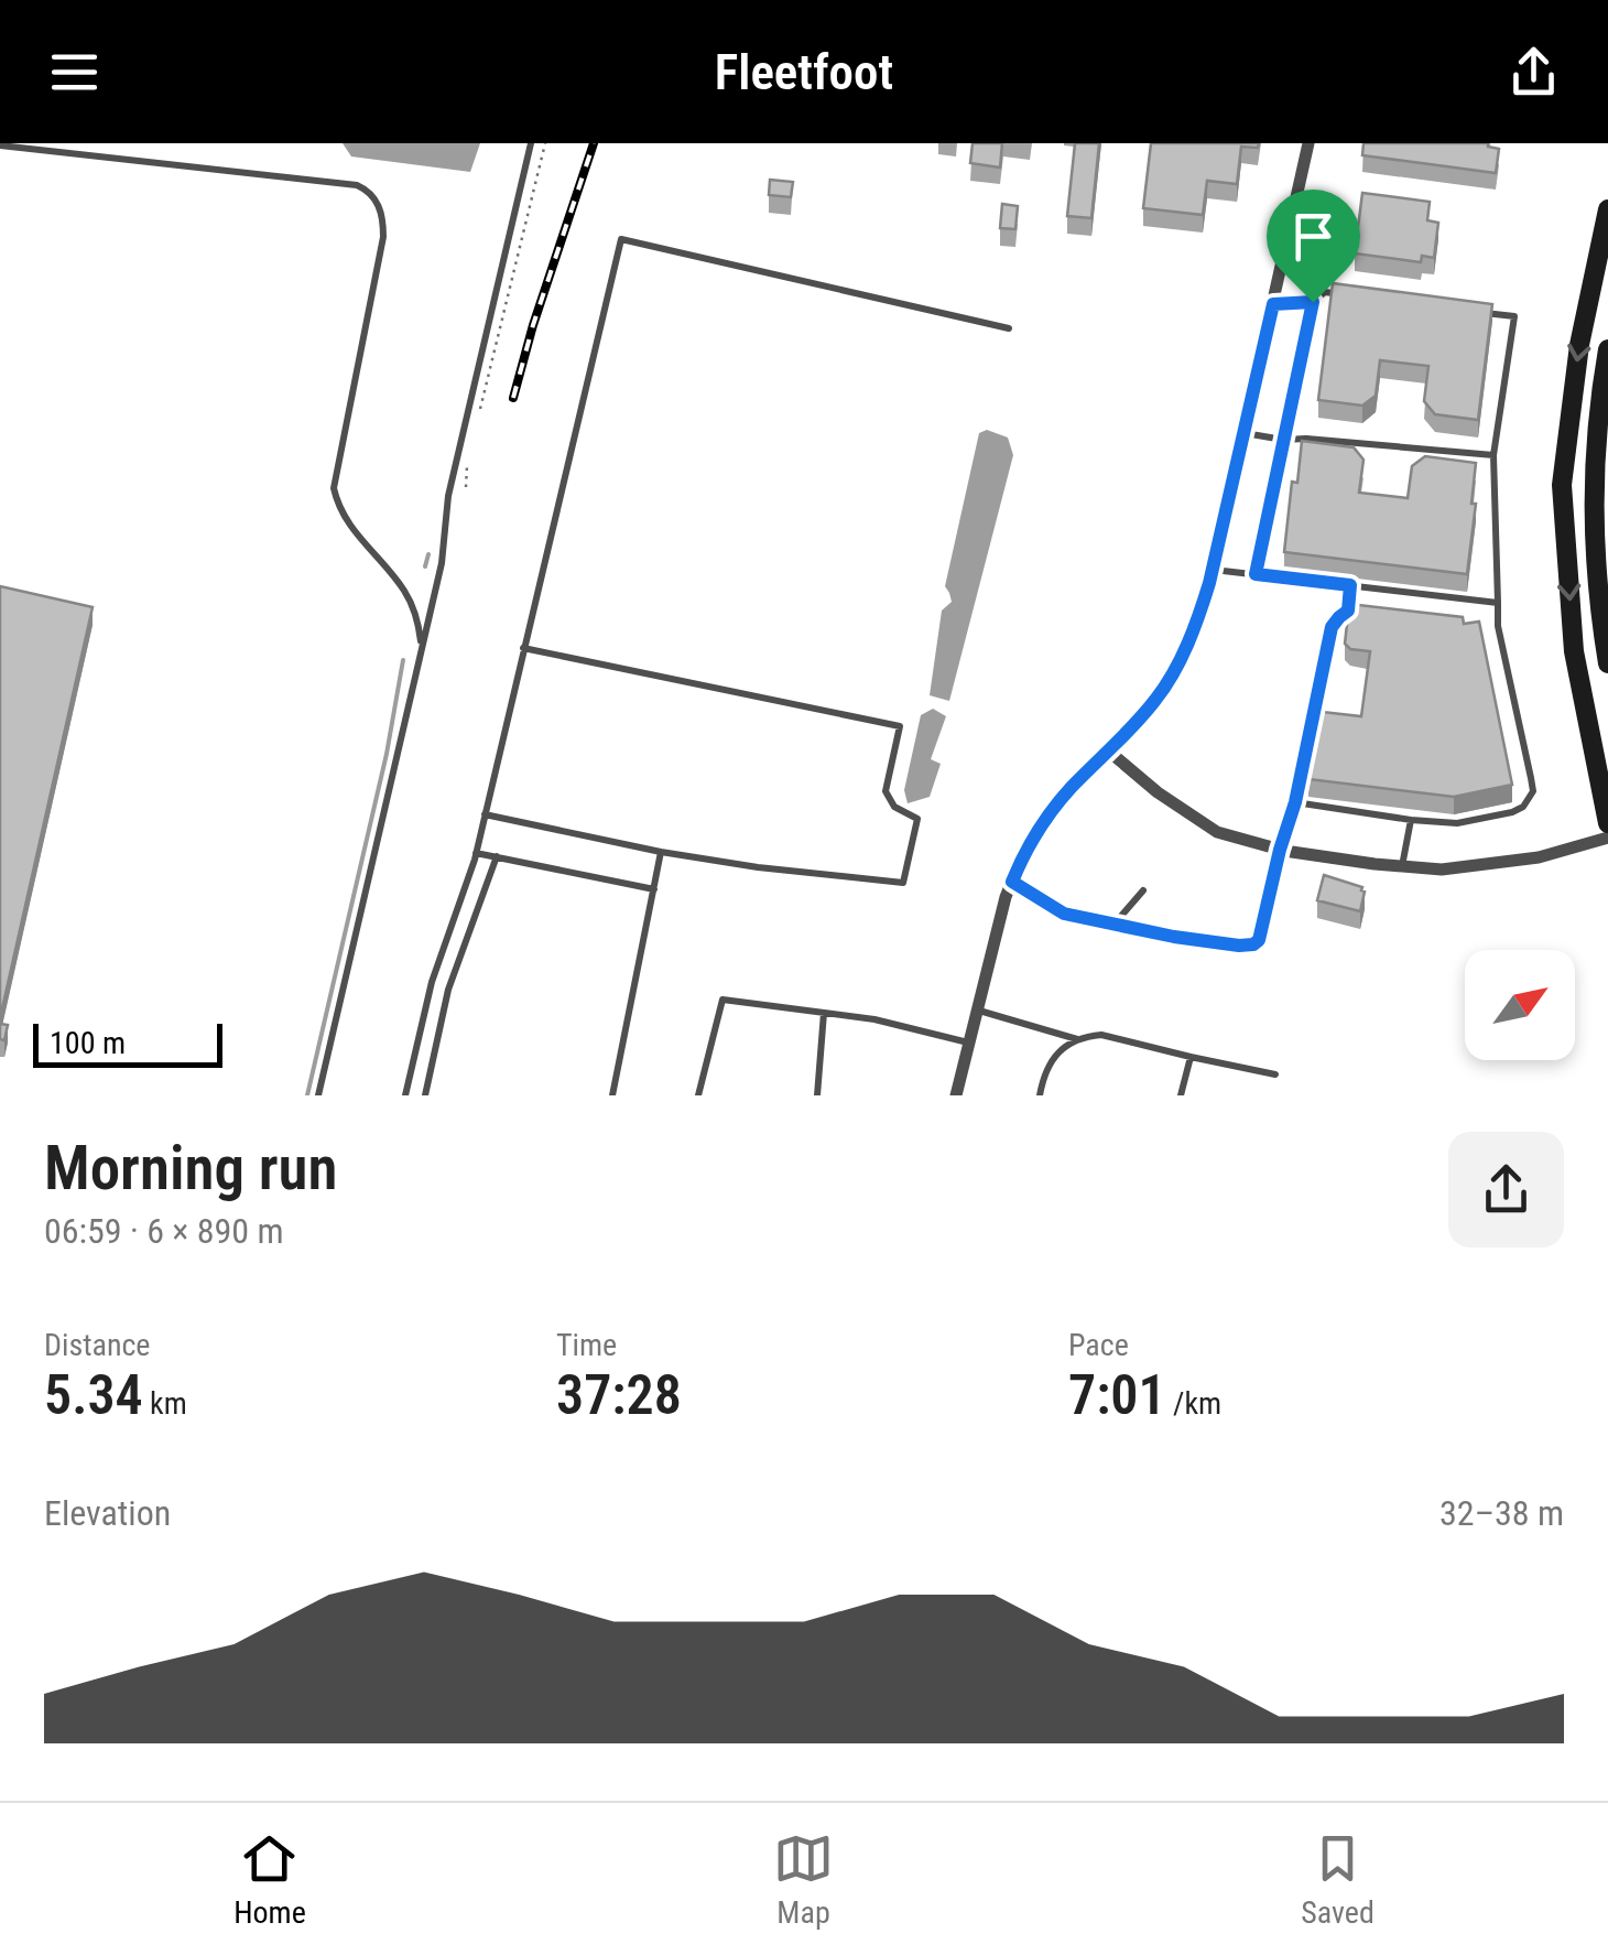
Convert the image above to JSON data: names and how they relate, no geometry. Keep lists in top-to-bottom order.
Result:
{
  "scale_bar": "100 m",
  "north": "top right",
  "page": {
    "header": "Fleetfoot",
    "scale": "100 m",
    "heading": ["Morning run", "06:59 · 6 × 890 m"],
    "stats": [
      ["Distance", "5.34 km"],
      ["Time", "37:28"],
      ["Pace", "7:01 /km"]
    ],
    "chart": ["Elevation", "32–38 m"],
    "tabs": ["Home", "Map", "Saved"]
  }
}
